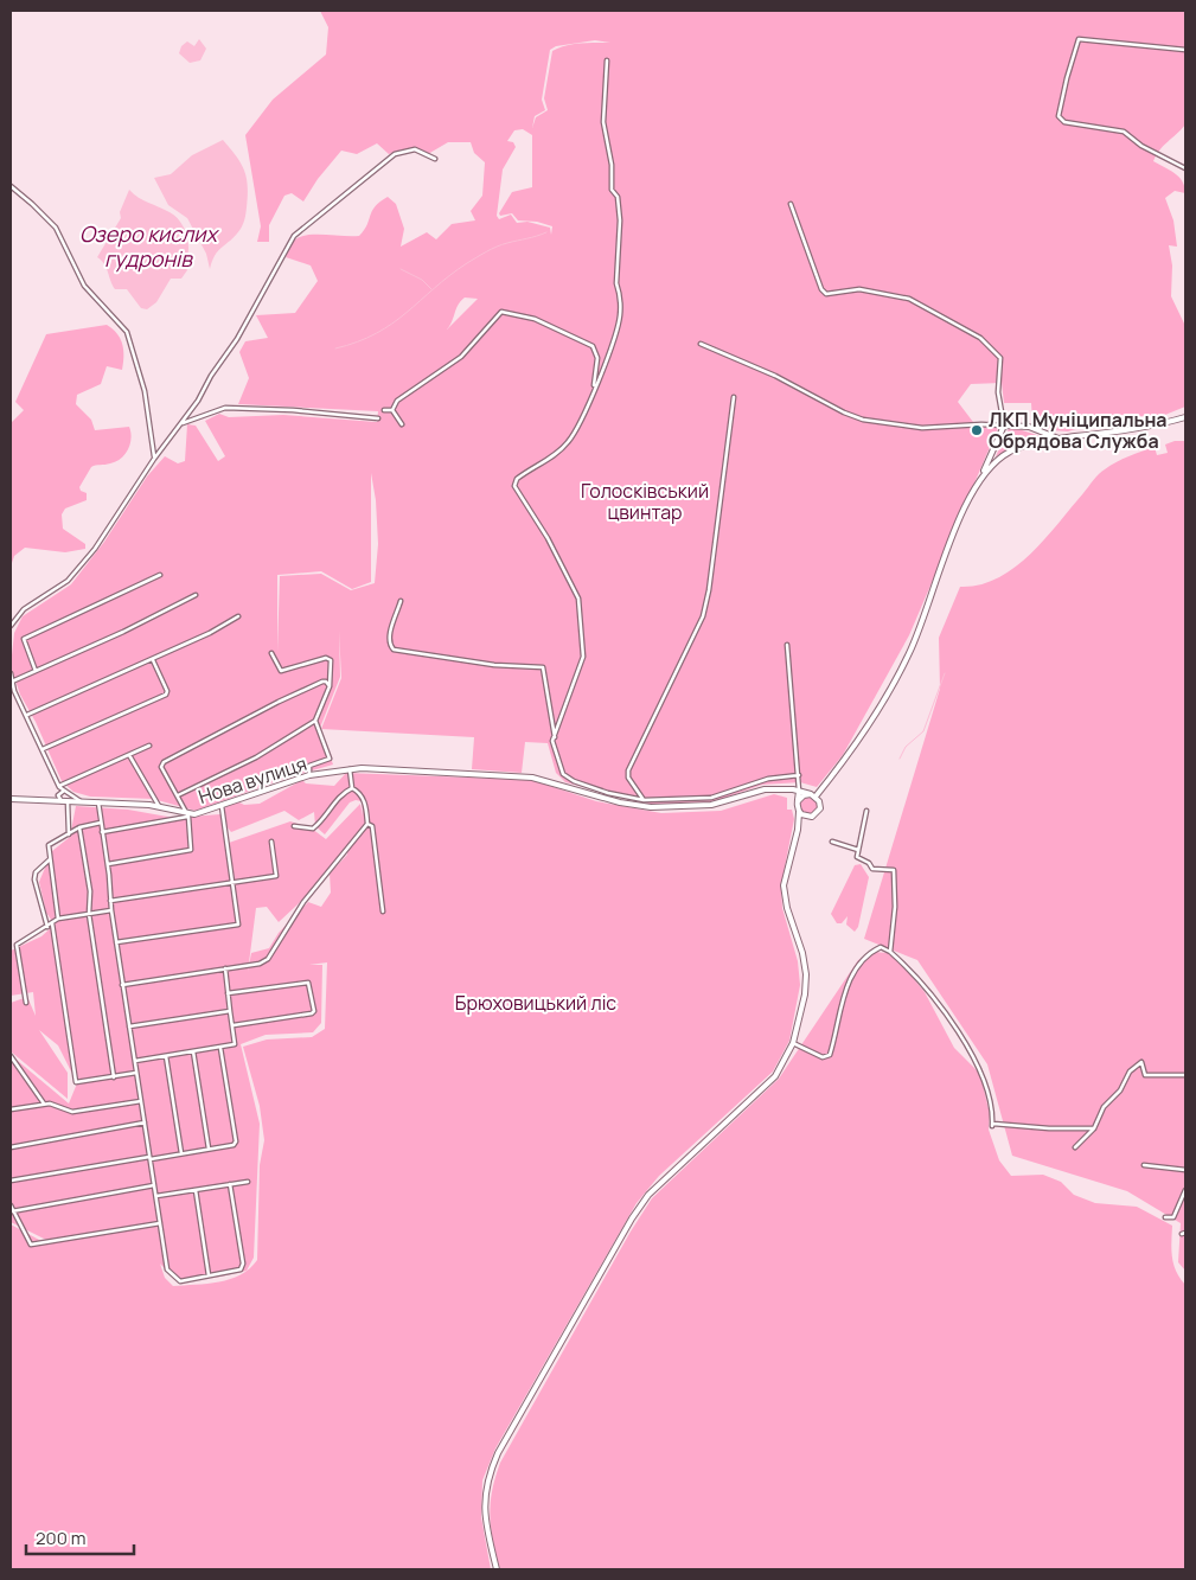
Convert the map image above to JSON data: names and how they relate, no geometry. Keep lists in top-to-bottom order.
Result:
{
  "streets": {
    "street": ["Нова вулиця"]
  },
  "water": ["Озеро кислих гудронів"],
  "parks": ["Голосківський цвинтар", "Брюховицький ліс"],
  "places": ["ЛКП Муніципальна Обрядова Служба"],
  "scale_bar": "200 m"
}
